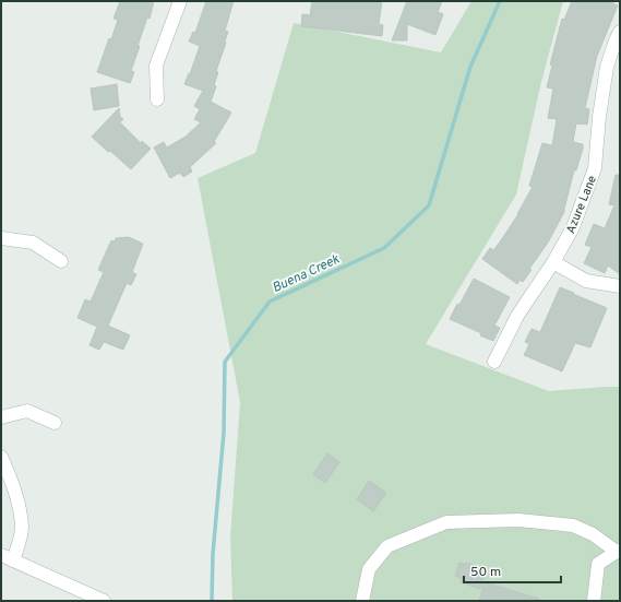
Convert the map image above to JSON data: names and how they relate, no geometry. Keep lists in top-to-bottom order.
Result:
{
  "streets": {
    "street": ["Azure Lane"]
  },
  "water": ["Buena Creek"],
  "scale_bar": "50 m"
}
